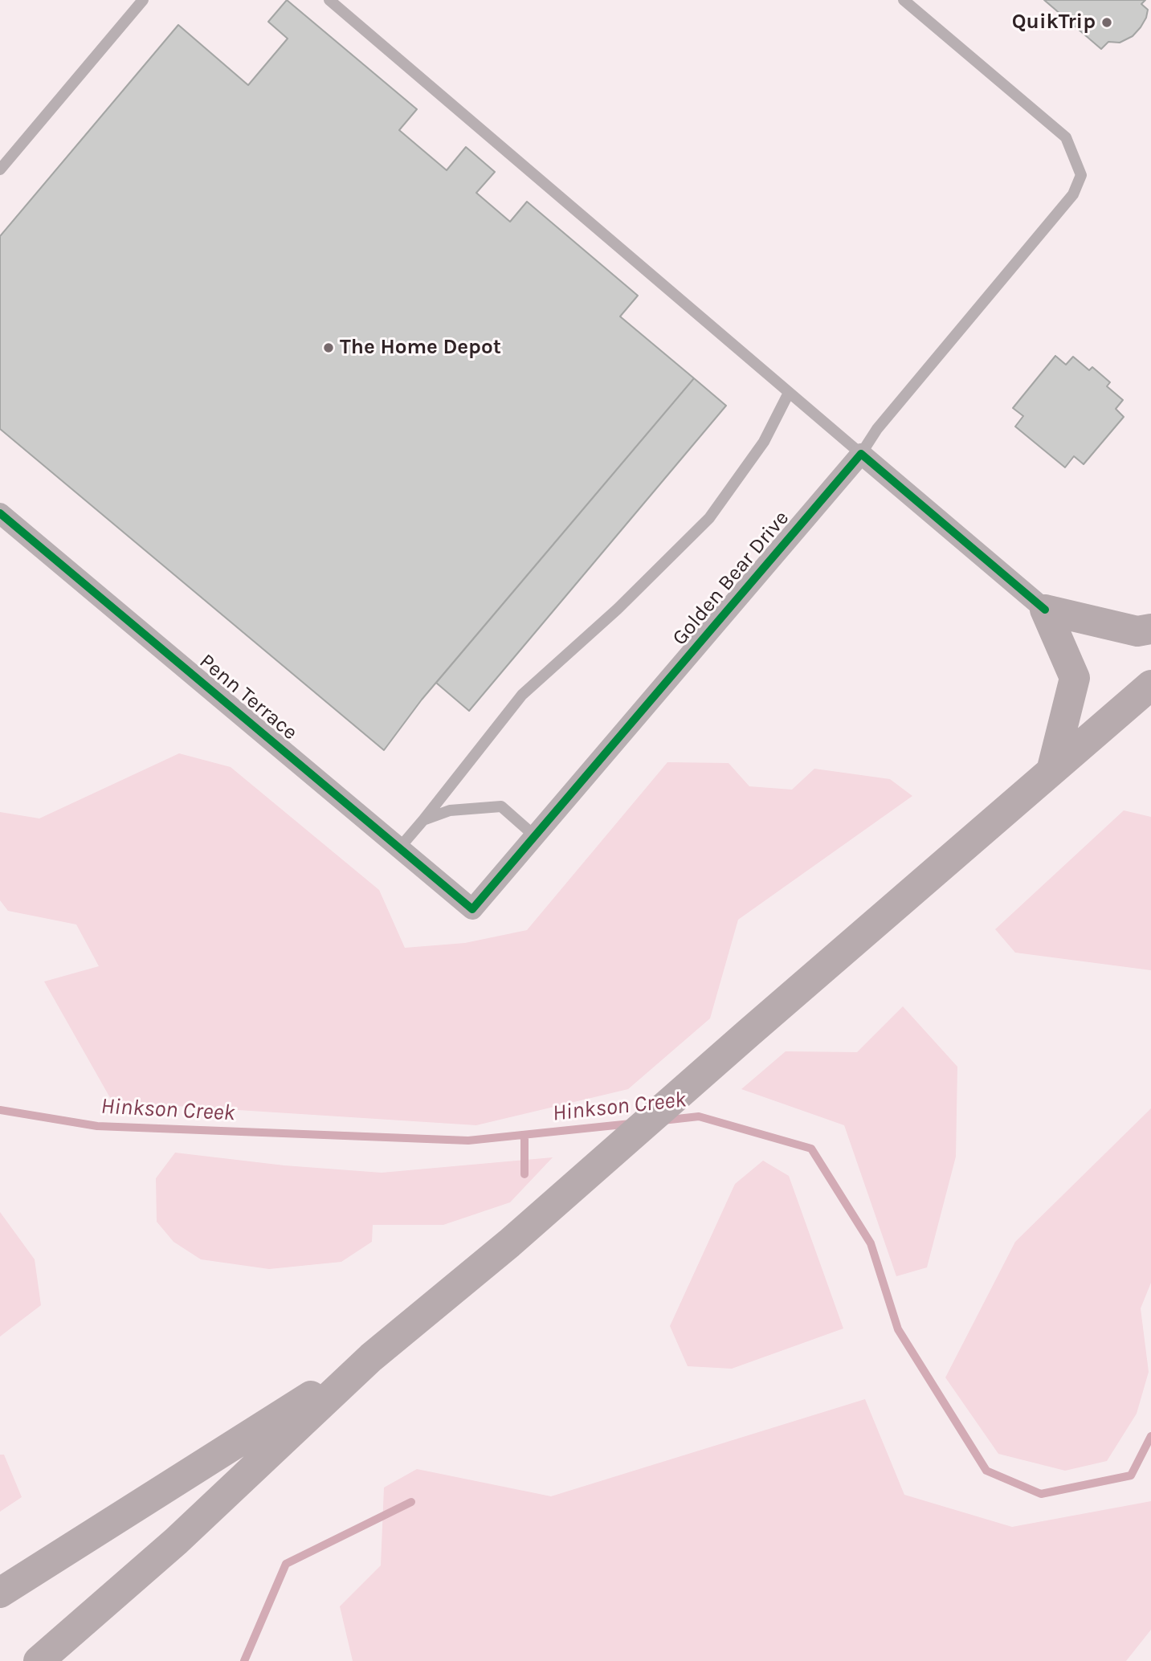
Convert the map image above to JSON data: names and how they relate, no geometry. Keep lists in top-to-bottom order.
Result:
{
  "streets": {
    "street": ["Golden Bear Drive", "Penn Terrace"]
  },
  "crossings": [
    ["Golden Bear Drive", "Penn Terrace"]
  ],
  "water": ["Hinkson Creek"],
  "places": ["QuikTrip", "The Home Depot"]
}
